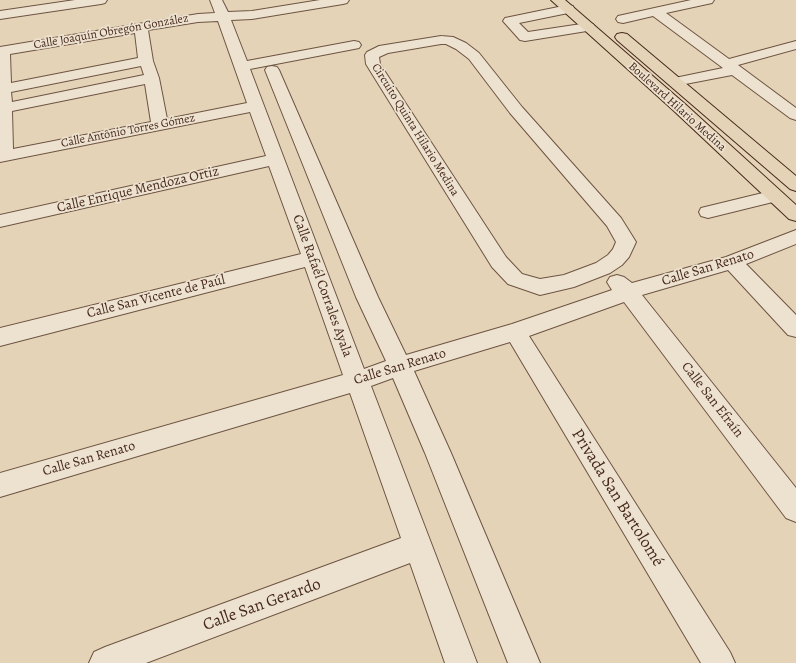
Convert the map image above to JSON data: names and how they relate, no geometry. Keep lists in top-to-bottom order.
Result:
{
  "streets": {
    "main road": ["Boulevard Hilario Medina"],
    "street": [
      "Calle Joaquín Obregón González",
      "Circuito Quinta Hilario Medina",
      "Calle Antônio Torres Gómez",
      "Calle Enrique Mendoza Ortiz",
      "Calle San Renato",
      "Calle Rafaél Corrales Ayala",
      "Calle San Vicente de Paúl",
      "Calle San Efraín",
      "Privada San Bartolomé",
      "Calle San Gerardo"
    ]
  },
  "crossings": [
    ["Calle Joaquín Obregón González", "Calle Rafaél Corrales Ayala"],
    ["Calle Antônio Torres Gómez", "Calle Rafaél Corrales Ayala"],
    ["Calle Enrique Mendoza Ortiz", "Calle Rafaél Corrales Ayala"],
    ["Calle San Renato", "Calle Rafaél Corrales Ayala"],
    ["Calle San Renato", "Calle San Efraín"],
    ["Calle San Renato", "Privada San Bartolomé"],
    ["Calle Rafaél Corrales Ayala", "Calle San Vicente de Paúl"],
    ["Calle Rafaél Corrales Ayala", "Calle San Gerardo"]
  ]
}
